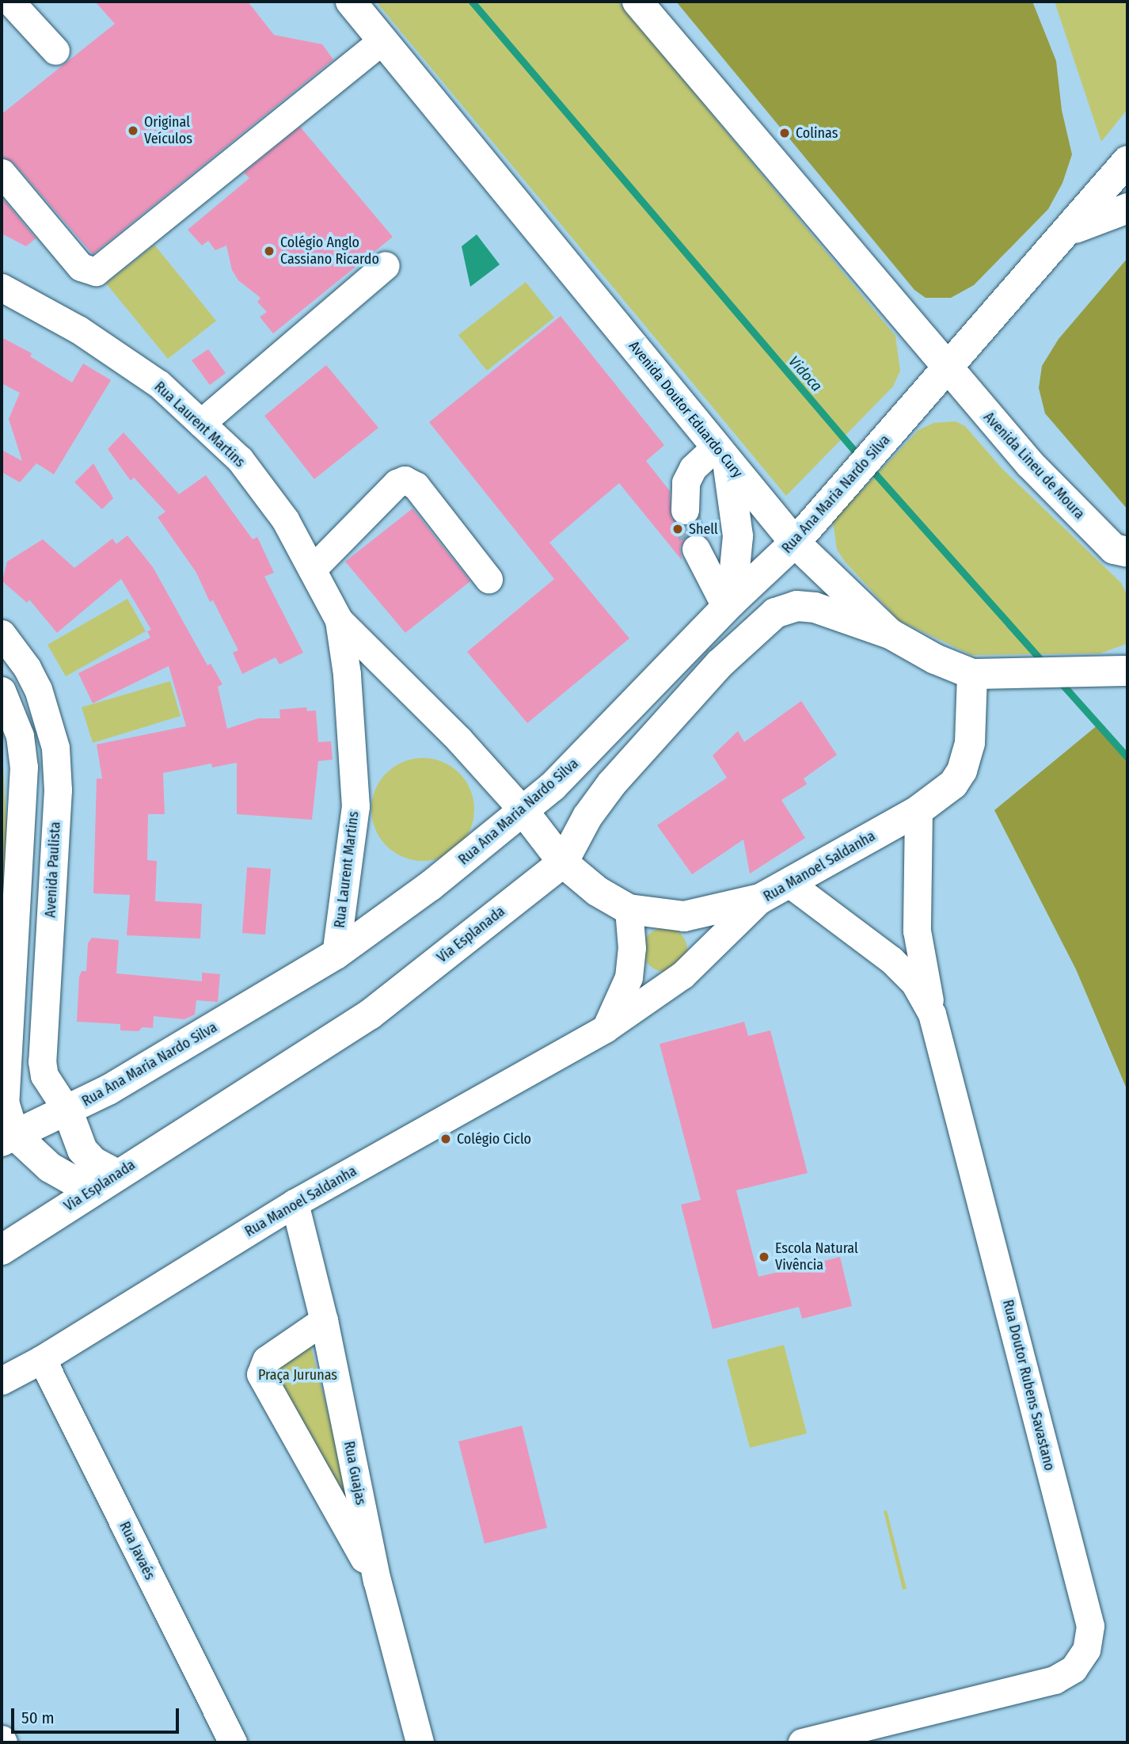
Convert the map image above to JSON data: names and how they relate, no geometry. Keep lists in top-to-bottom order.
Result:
{
  "streets": {
    "main road": [
      "Avenida Doutor Eduardo Cury",
      "Avenida Lineu de Moura",
      "Rua Ana Maria Nardo Silva",
      "Rua Manoel Saldanha",
      "Via Esplanada"
    ],
    "street": [
      "Rua Laurent Martins",
      "Avenida Paulista",
      "Rua Doutor Rubens Savastano",
      "Rua Guajas",
      "Rua Javaés"
    ]
  },
  "crossings": [
    ["Avenida Doutor Eduardo Cury", "Rua Ana Maria Nardo Silva"],
    ["Avenida Doutor Eduardo Cury", "Rua Manoel Saldanha"],
    ["Avenida Doutor Eduardo Cury", "Via Esplanada"],
    ["Rua Laurent Martins", "Rua Ana Maria Nardo Silva"],
    ["Avenida Lineu de Moura", "Rua Ana Maria Nardo Silva"],
    ["Rua Ana Maria Nardo Silva", "Avenida Paulista"],
    ["Rua Manoel Saldanha", "Rua Doutor Rubens Savastano"],
    ["Rua Manoel Saldanha", "Rua Guajas"],
    ["Rua Manoel Saldanha", "Rua Javaés"]
  ],
  "water": ["Vidoca"],
  "parks": ["Praça Jurunas"],
  "places": [
    "Original Veículos",
    "Colinas",
    "Colégio Anglo Cassiano Ricardo",
    "Shell",
    "Colégio Ciclo",
    "Escola Natural Vivência"
  ],
  "scale_bar": "50 m"
}
